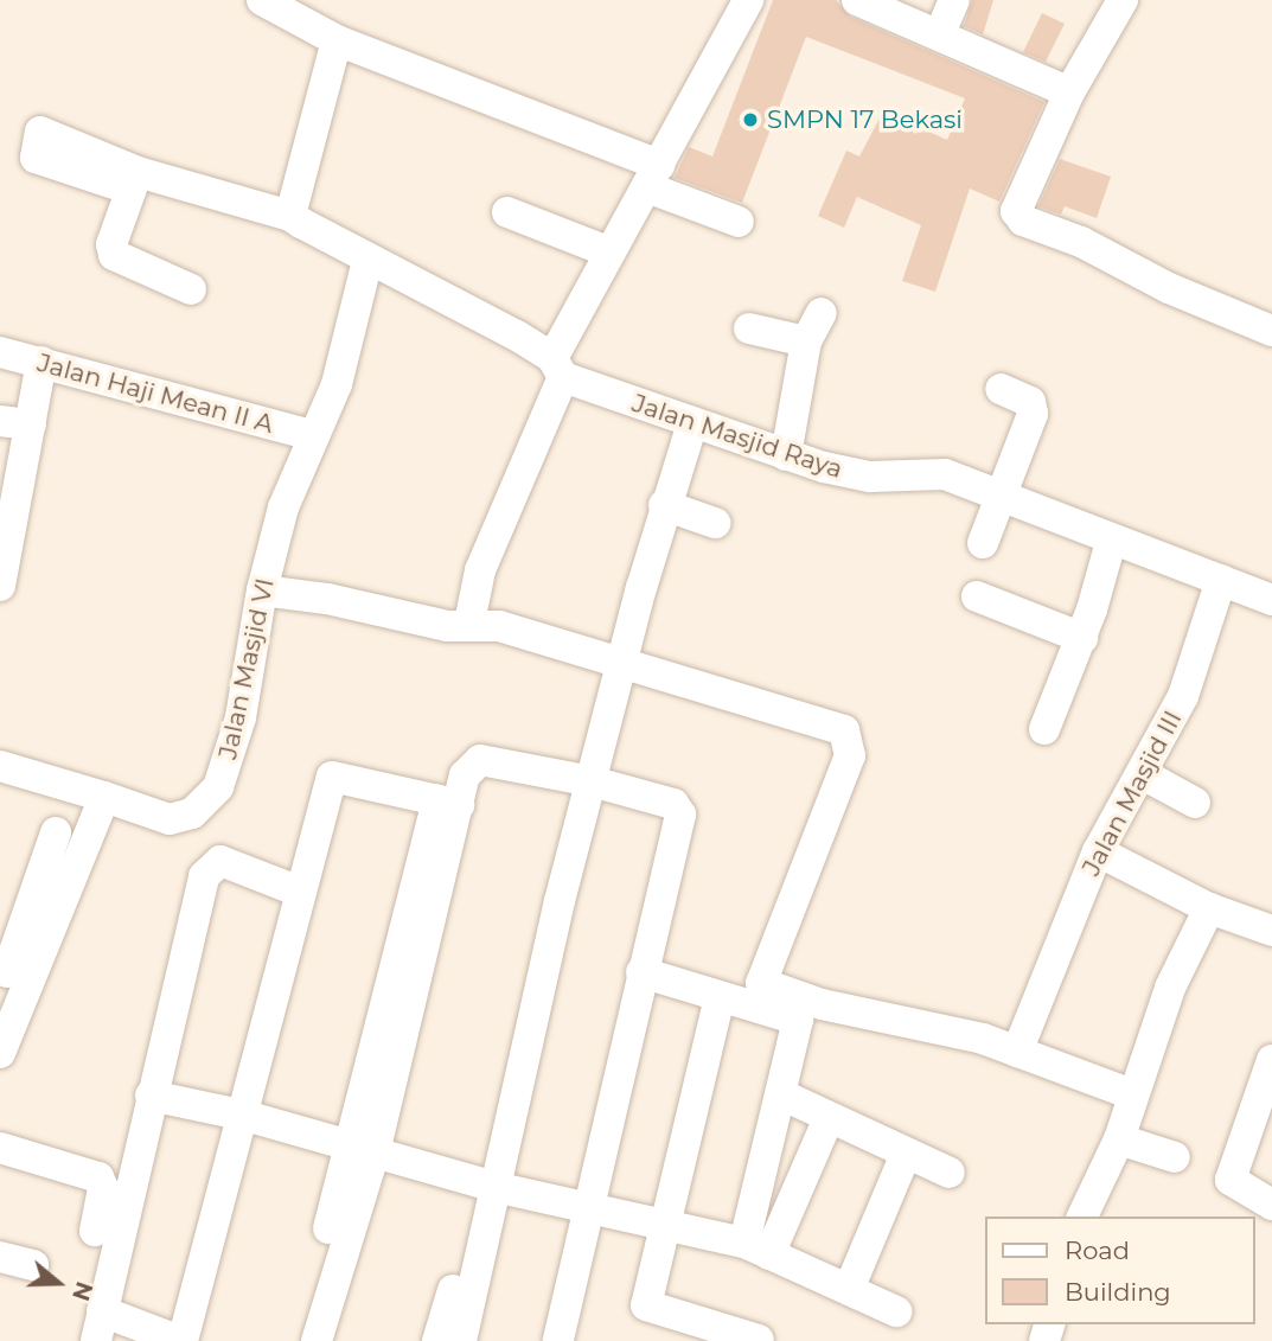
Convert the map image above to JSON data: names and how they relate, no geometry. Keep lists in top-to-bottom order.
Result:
{
  "streets": {
    "street": [
      "Jalan Haji Mean II A",
      "Jalan Masjid Raya",
      "Jalan Masjid VI",
      "Jalan Masjid III"
    ]
  },
  "crossings": [
    ["Jalan Haji Mean II A", "Jalan Masjid VI"],
    ["Jalan Masjid Raya", "Jalan Masjid VI"],
    ["Jalan Masjid Raya", "Jalan Masjid III"]
  ],
  "places": ["SMPN 17 Bekasi"],
  "legend": ["Road", "Building"],
  "north": "right"
}
